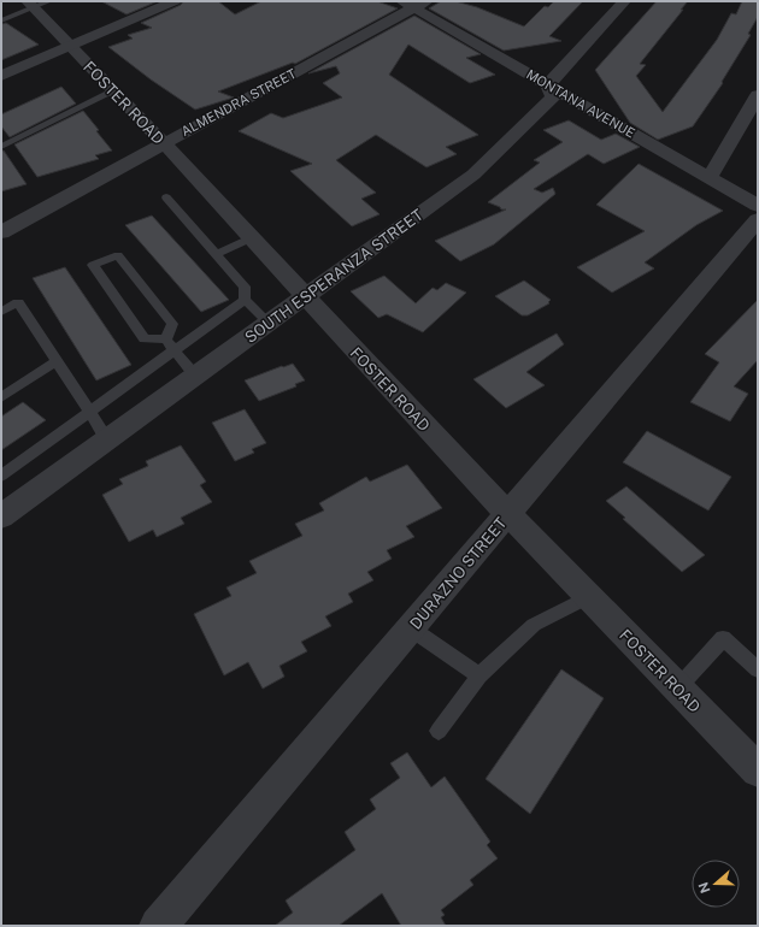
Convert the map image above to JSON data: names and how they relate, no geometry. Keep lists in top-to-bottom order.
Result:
{
  "streets": {
    "street": [
      "FOSTER ROAD",
      "ALMENDRA STREET",
      "MONTANA AVENUE",
      "SOUTH ESPERANZA STREET",
      "DURAZNO STREET"
    ]
  },
  "crossings": [
    ["FOSTER ROAD", "ALMENDRA STREET"],
    ["FOSTER ROAD", "SOUTH ESPERANZA STREET"],
    ["FOSTER ROAD", "DURAZNO STREET"],
    ["ALMENDRA STREET", "MONTANA AVENUE"],
    ["MONTANA AVENUE", "SOUTH ESPERANZA STREET"]
  ],
  "north": "left"
}
